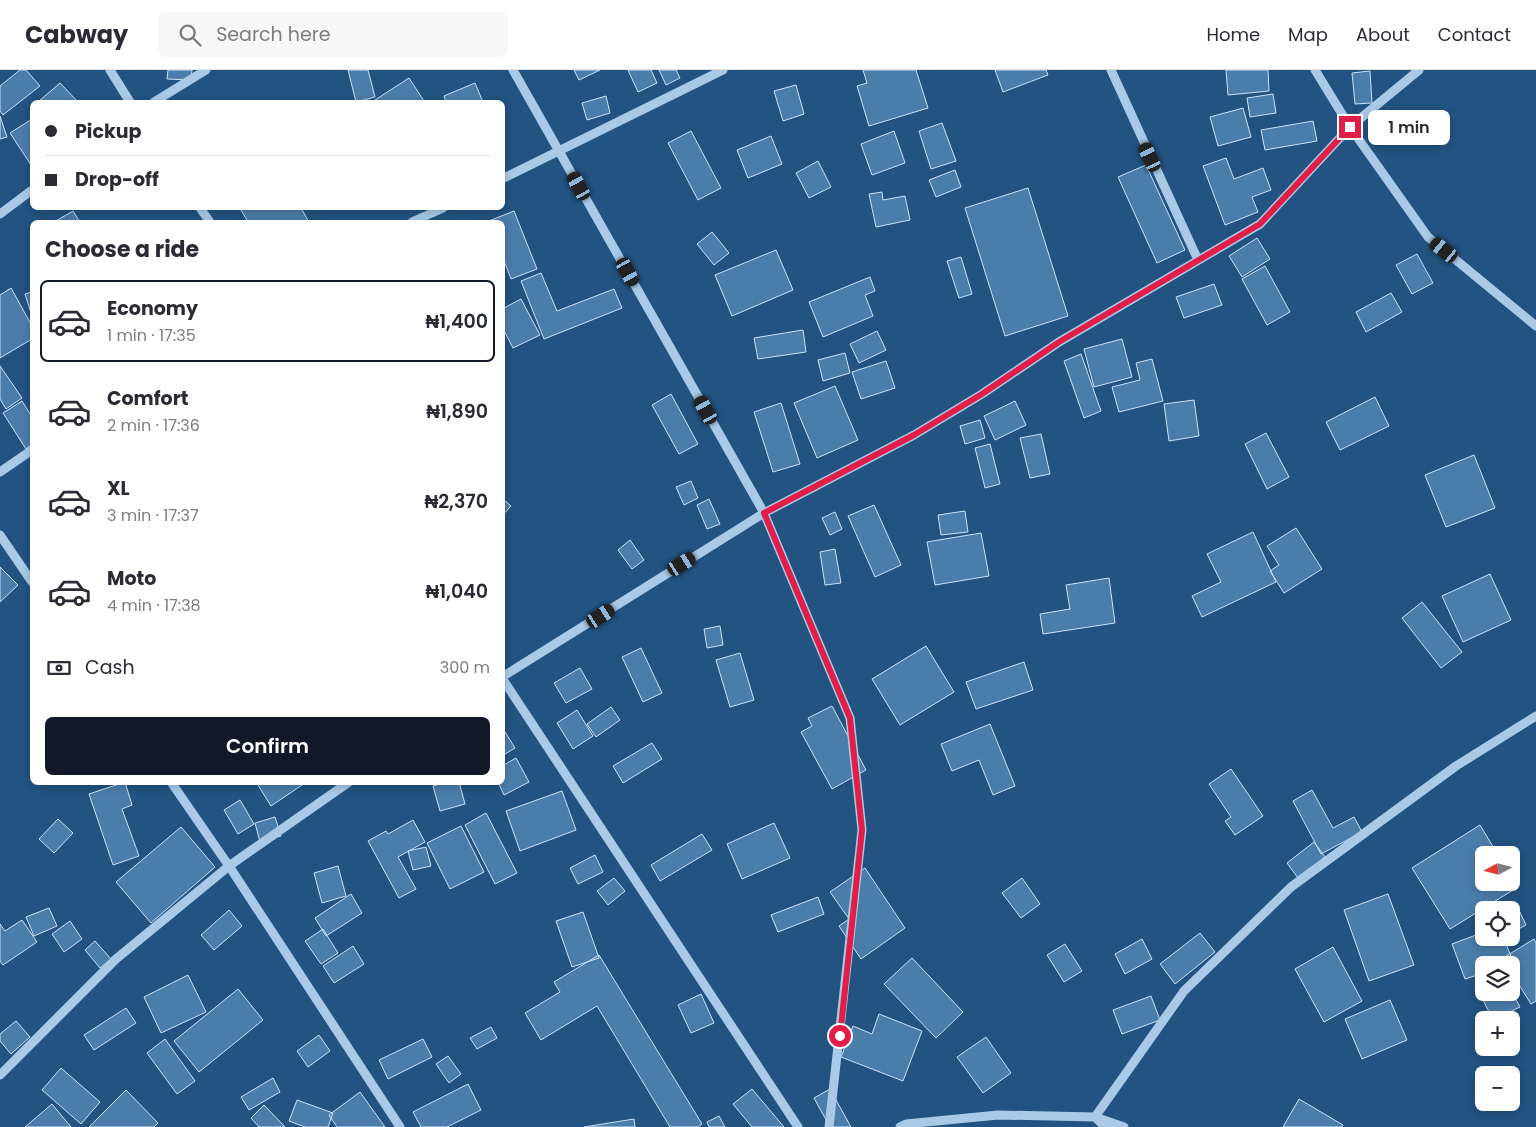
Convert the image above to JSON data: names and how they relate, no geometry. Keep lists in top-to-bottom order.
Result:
{
  "north": "left",
  "page": {
    "header": "Cabway",
    "search": "Search here",
    "nav": [
      "Home",
      "Map",
      "About",
      "Contact"
    ],
    "banner": ["Pickup", "Drop-off"],
    "bubble": "1 min",
    "heading": "Choose a ride",
    "list": [
      {
        "name": "Economy",
        "note": "1 min · 17:35",
        "value": "₦1,400"
      },
      {
        "name": "Comfort",
        "note": "2 min · 17:36",
        "value": "₦1,890"
      },
      {
        "name": "XL",
        "note": "3 min · 17:37",
        "value": "₦2,370"
      },
      {
        "name": "Moto",
        "note": "4 min · 17:38",
        "value": "₦1,040"
      }
    ],
    "pay": ["Cash", "300 m"],
    "buttons": "Confirm",
    "map_buttons": ["+", "−"]
  }
}
